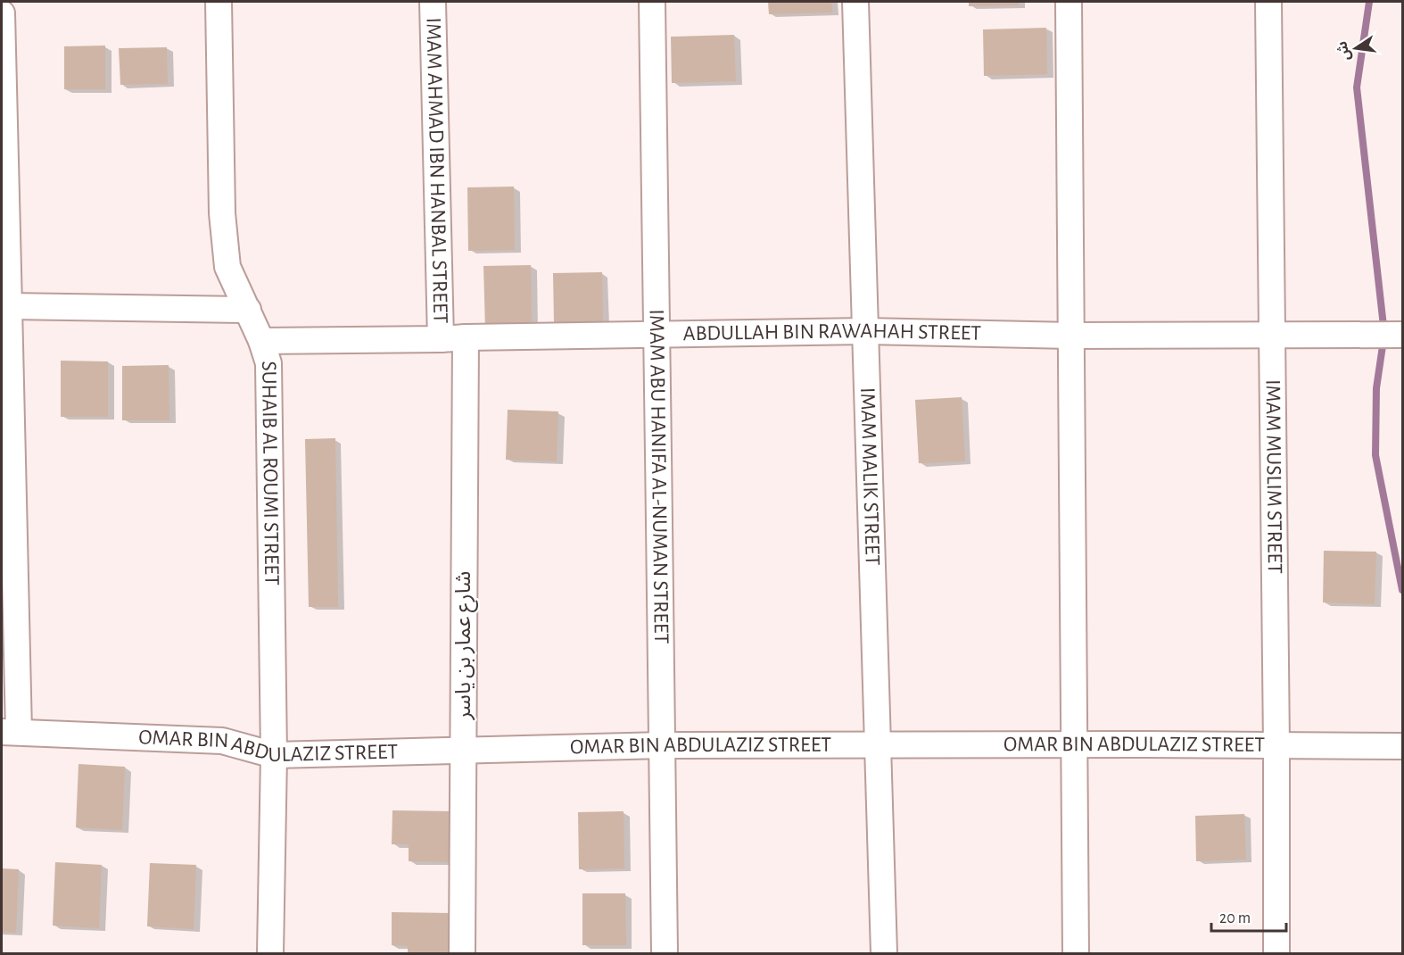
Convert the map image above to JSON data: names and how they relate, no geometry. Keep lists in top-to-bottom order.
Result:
{
  "streets": {
    "street": [
      "IMAM AHMAD IBN HANBAL STREET",
      "ABDULLAH BIN RAWAHAH STREET",
      "SUHAIB AL ROUMI STREET",
      "IMAM ABU HANIFA AL-NUMAN STREET",
      "IMAM MALIK STREET",
      "IMAM MUSLIM STREET",
      "شارع عمار بن ياسر",
      "OMAR BIN ABDULAZIZ STREET"
    ]
  },
  "crossings": [
    ["IMAM AHMAD IBN HANBAL STREET", "ABDULLAH BIN RAWAHAH STREET"],
    ["IMAM AHMAD IBN HANBAL STREET", "شارع عمار بن ياسر"],
    ["ABDULLAH BIN RAWAHAH STREET", "SUHAIB AL ROUMI STREET"],
    ["ABDULLAH BIN RAWAHAH STREET", "IMAM ABU HANIFA AL-NUMAN STREET"],
    ["ABDULLAH BIN RAWAHAH STREET", "IMAM MALIK STREET"],
    ["ABDULLAH BIN RAWAHAH STREET", "IMAM MUSLIM STREET"],
    ["ABDULLAH BIN RAWAHAH STREET", "شارع عمار بن ياسر"],
    ["SUHAIB AL ROUMI STREET", "OMAR BIN ABDULAZIZ STREET"],
    ["IMAM ABU HANIFA AL-NUMAN STREET", "OMAR BIN ABDULAZIZ STREET"],
    ["IMAM MALIK STREET", "OMAR BIN ABDULAZIZ STREET"],
    ["IMAM MUSLIM STREET", "OMAR BIN ABDULAZIZ STREET"],
    ["شارع عمار بن ياسر", "OMAR BIN ABDULAZIZ STREET"]
  ],
  "scale_bar": "20 m",
  "north": "left"
}
